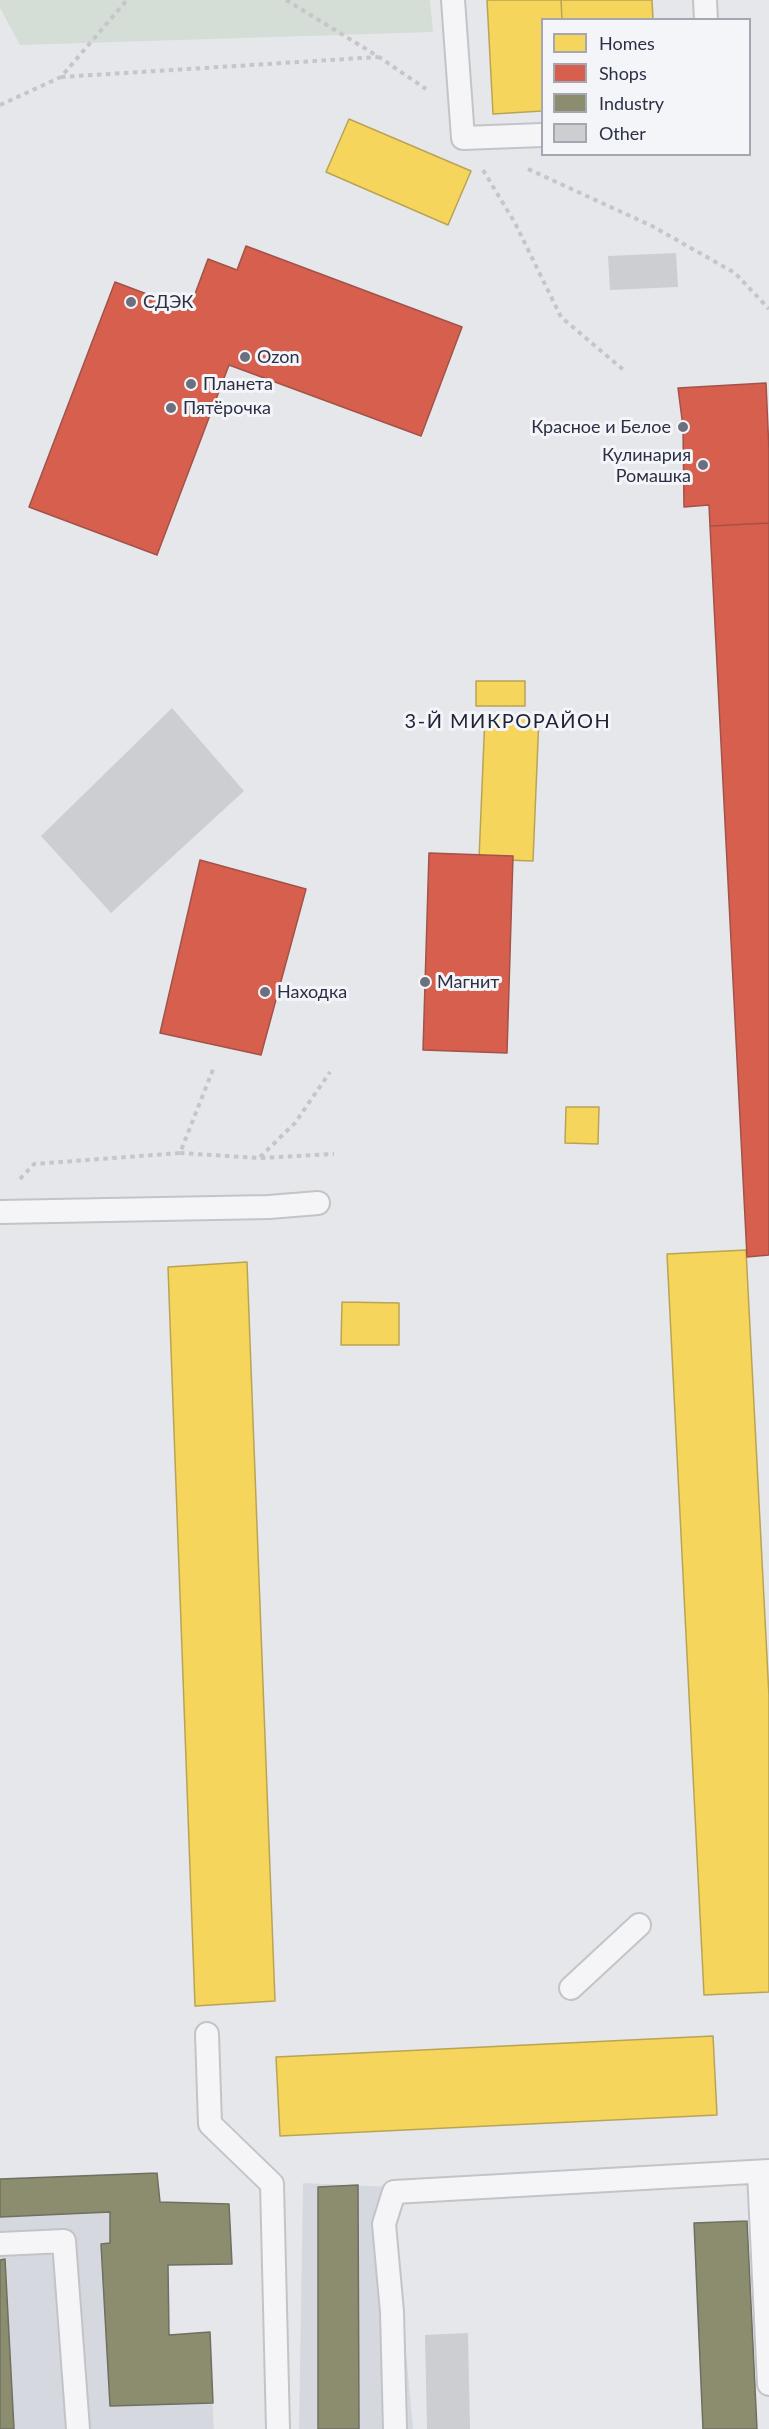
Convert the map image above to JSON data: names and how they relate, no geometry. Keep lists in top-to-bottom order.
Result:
{
  "districts": ["3-Й МИКРОРАЙОН"],
  "places": [
    "СДЭК",
    "Ozon",
    "Планета",
    "Пятёрочка",
    "Красное и Белое",
    "Кулинария Ромашка",
    "Магнит",
    "Находка"
  ],
  "legend": [
    "Homes",
    "Shops",
    "Industry",
    "Other"
  ]
}
